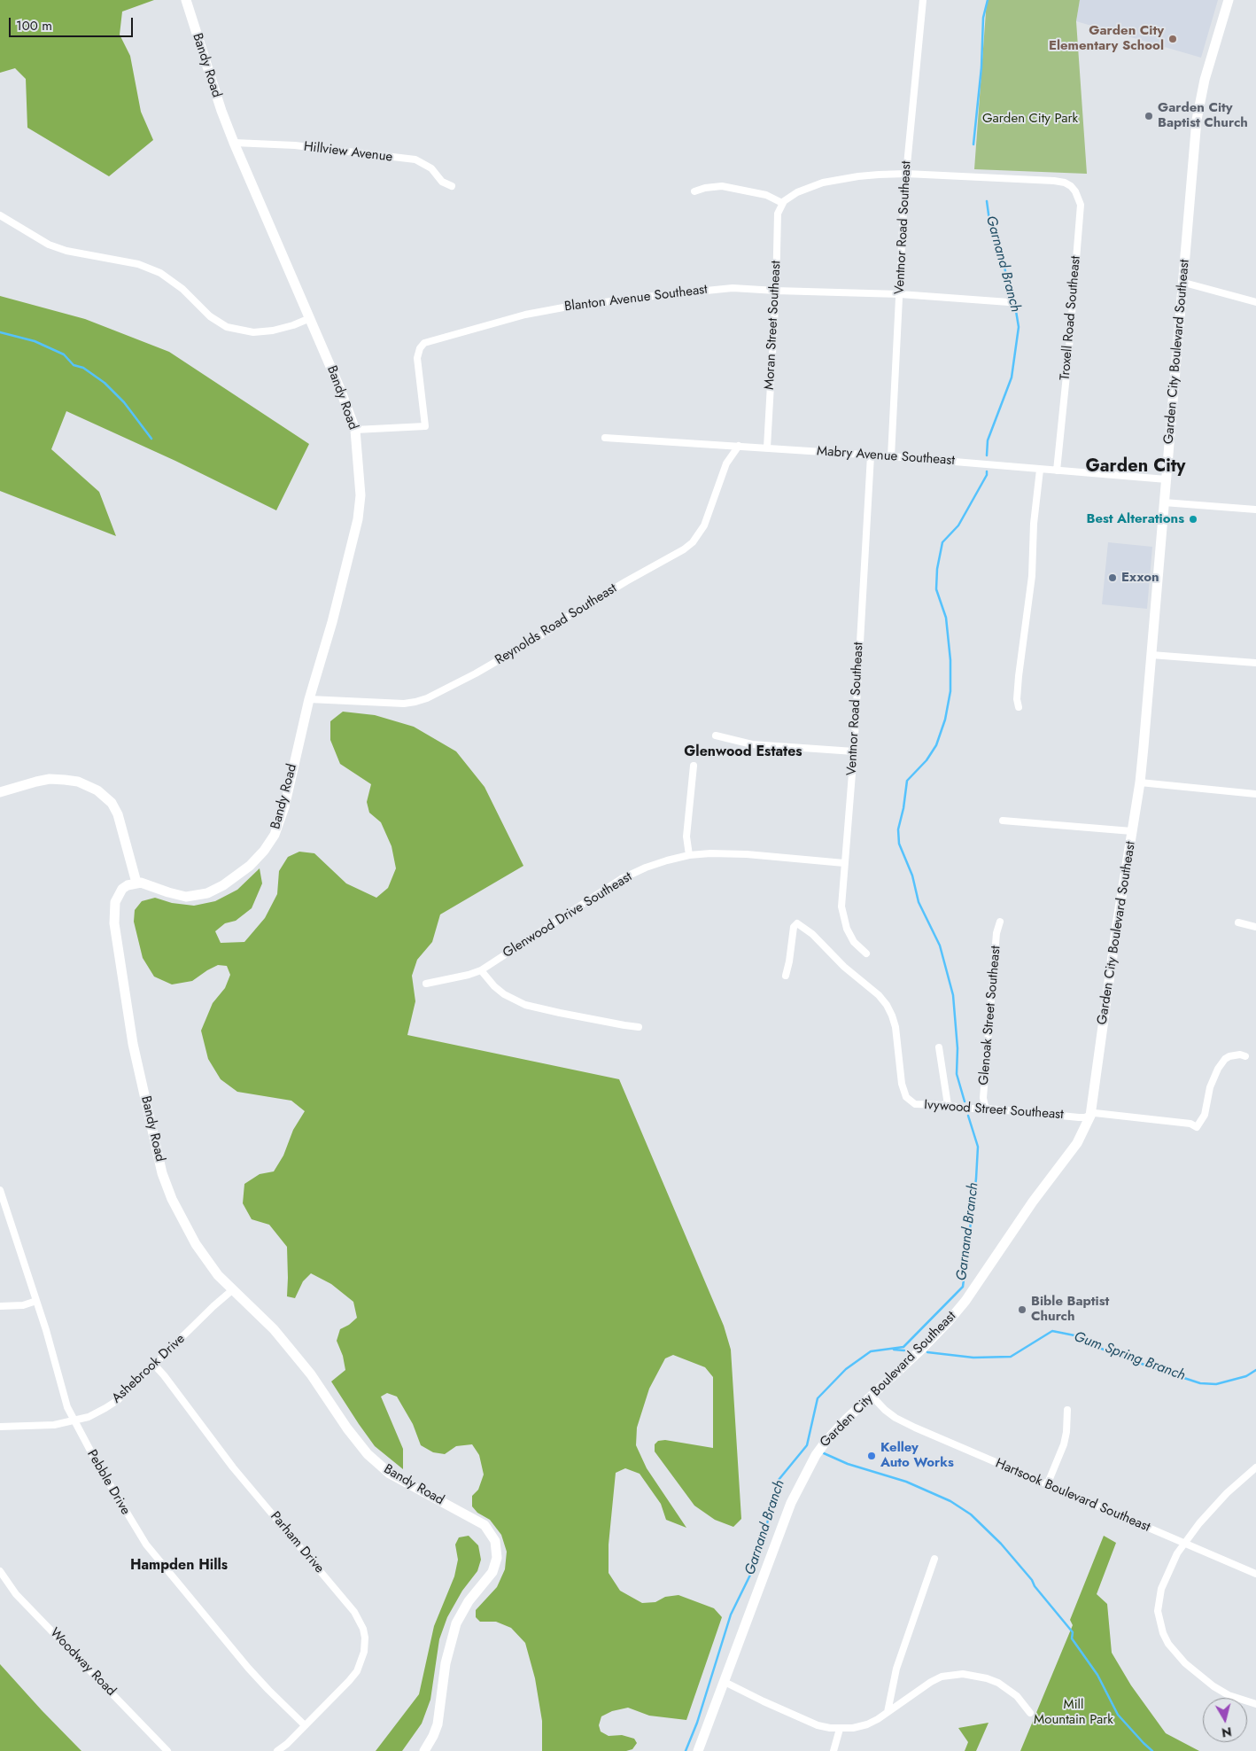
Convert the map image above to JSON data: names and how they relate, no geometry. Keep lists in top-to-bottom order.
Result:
{
  "streets": {
    "street": [
      "Bandy Road",
      "Hillview Avenue",
      "Ventnor Road Southeast",
      "Blanton Avenue Southeast",
      "Troxell Road Southeast",
      "Moran Street Southeast",
      "Garden City Boulevard Southeast",
      "Mabry Avenue Southeast",
      "Reynolds Road Southeast",
      "Glenwood Drive Southeast",
      "Glenoak Street Southeast",
      "Ivywood Street Southeast",
      "Ashebrook Drive",
      "Pebble Drive",
      "Hartsook Boulevard Southeast",
      "Parham Drive",
      "Woodway Road"
    ]
  },
  "crossings": [
    ["Bandy Road", "Hillview Avenue"],
    ["Bandy Road", "Blanton Avenue Southeast"],
    ["Bandy Road", "Reynolds Road Southeast"],
    ["Bandy Road", "Ashebrook Drive"],
    ["Ventnor Road Southeast", "Blanton Avenue Southeast"],
    ["Ventnor Road Southeast", "Troxell Road Southeast"],
    ["Ventnor Road Southeast", "Mabry Avenue Southeast"],
    ["Ventnor Road Southeast", "Glenwood Drive Southeast"],
    ["Blanton Avenue Southeast", "Moran Street Southeast"],
    ["Troxell Road Southeast", "Mabry Avenue Southeast"],
    ["Moran Street Southeast", "Mabry Avenue Southeast"],
    ["Garden City Boulevard Southeast", "Mabry Avenue Southeast"],
    ["Garden City Boulevard Southeast", "Ivywood Street Southeast"],
    ["Garden City Boulevard Southeast", "Hartsook Boulevard Southeast"],
    ["Mabry Avenue Southeast", "Reynolds Road Southeast"],
    ["Glenoak Street Southeast", "Ivywood Street Southeast"],
    ["Ashebrook Drive", "Pebble Drive"],
    ["Ashebrook Drive", "Parham Drive"],
    ["Pebble Drive", "Parham Drive"]
  ],
  "districts": ["Garden City", "Glenwood Estates", "Hampden Hills"],
  "water": ["Garnand Branch", "Gum Spring Branch"],
  "parks": ["Garden City Park", "Mill Mountain Park"],
  "places": [
    "Garden City Elementary School",
    "Garden City Baptist Church",
    "Best Alterations",
    "Exxon",
    "Bible Baptist Church",
    "Kelley Auto Works"
  ],
  "scale_bar": "100 m",
  "north": "bottom"
}
